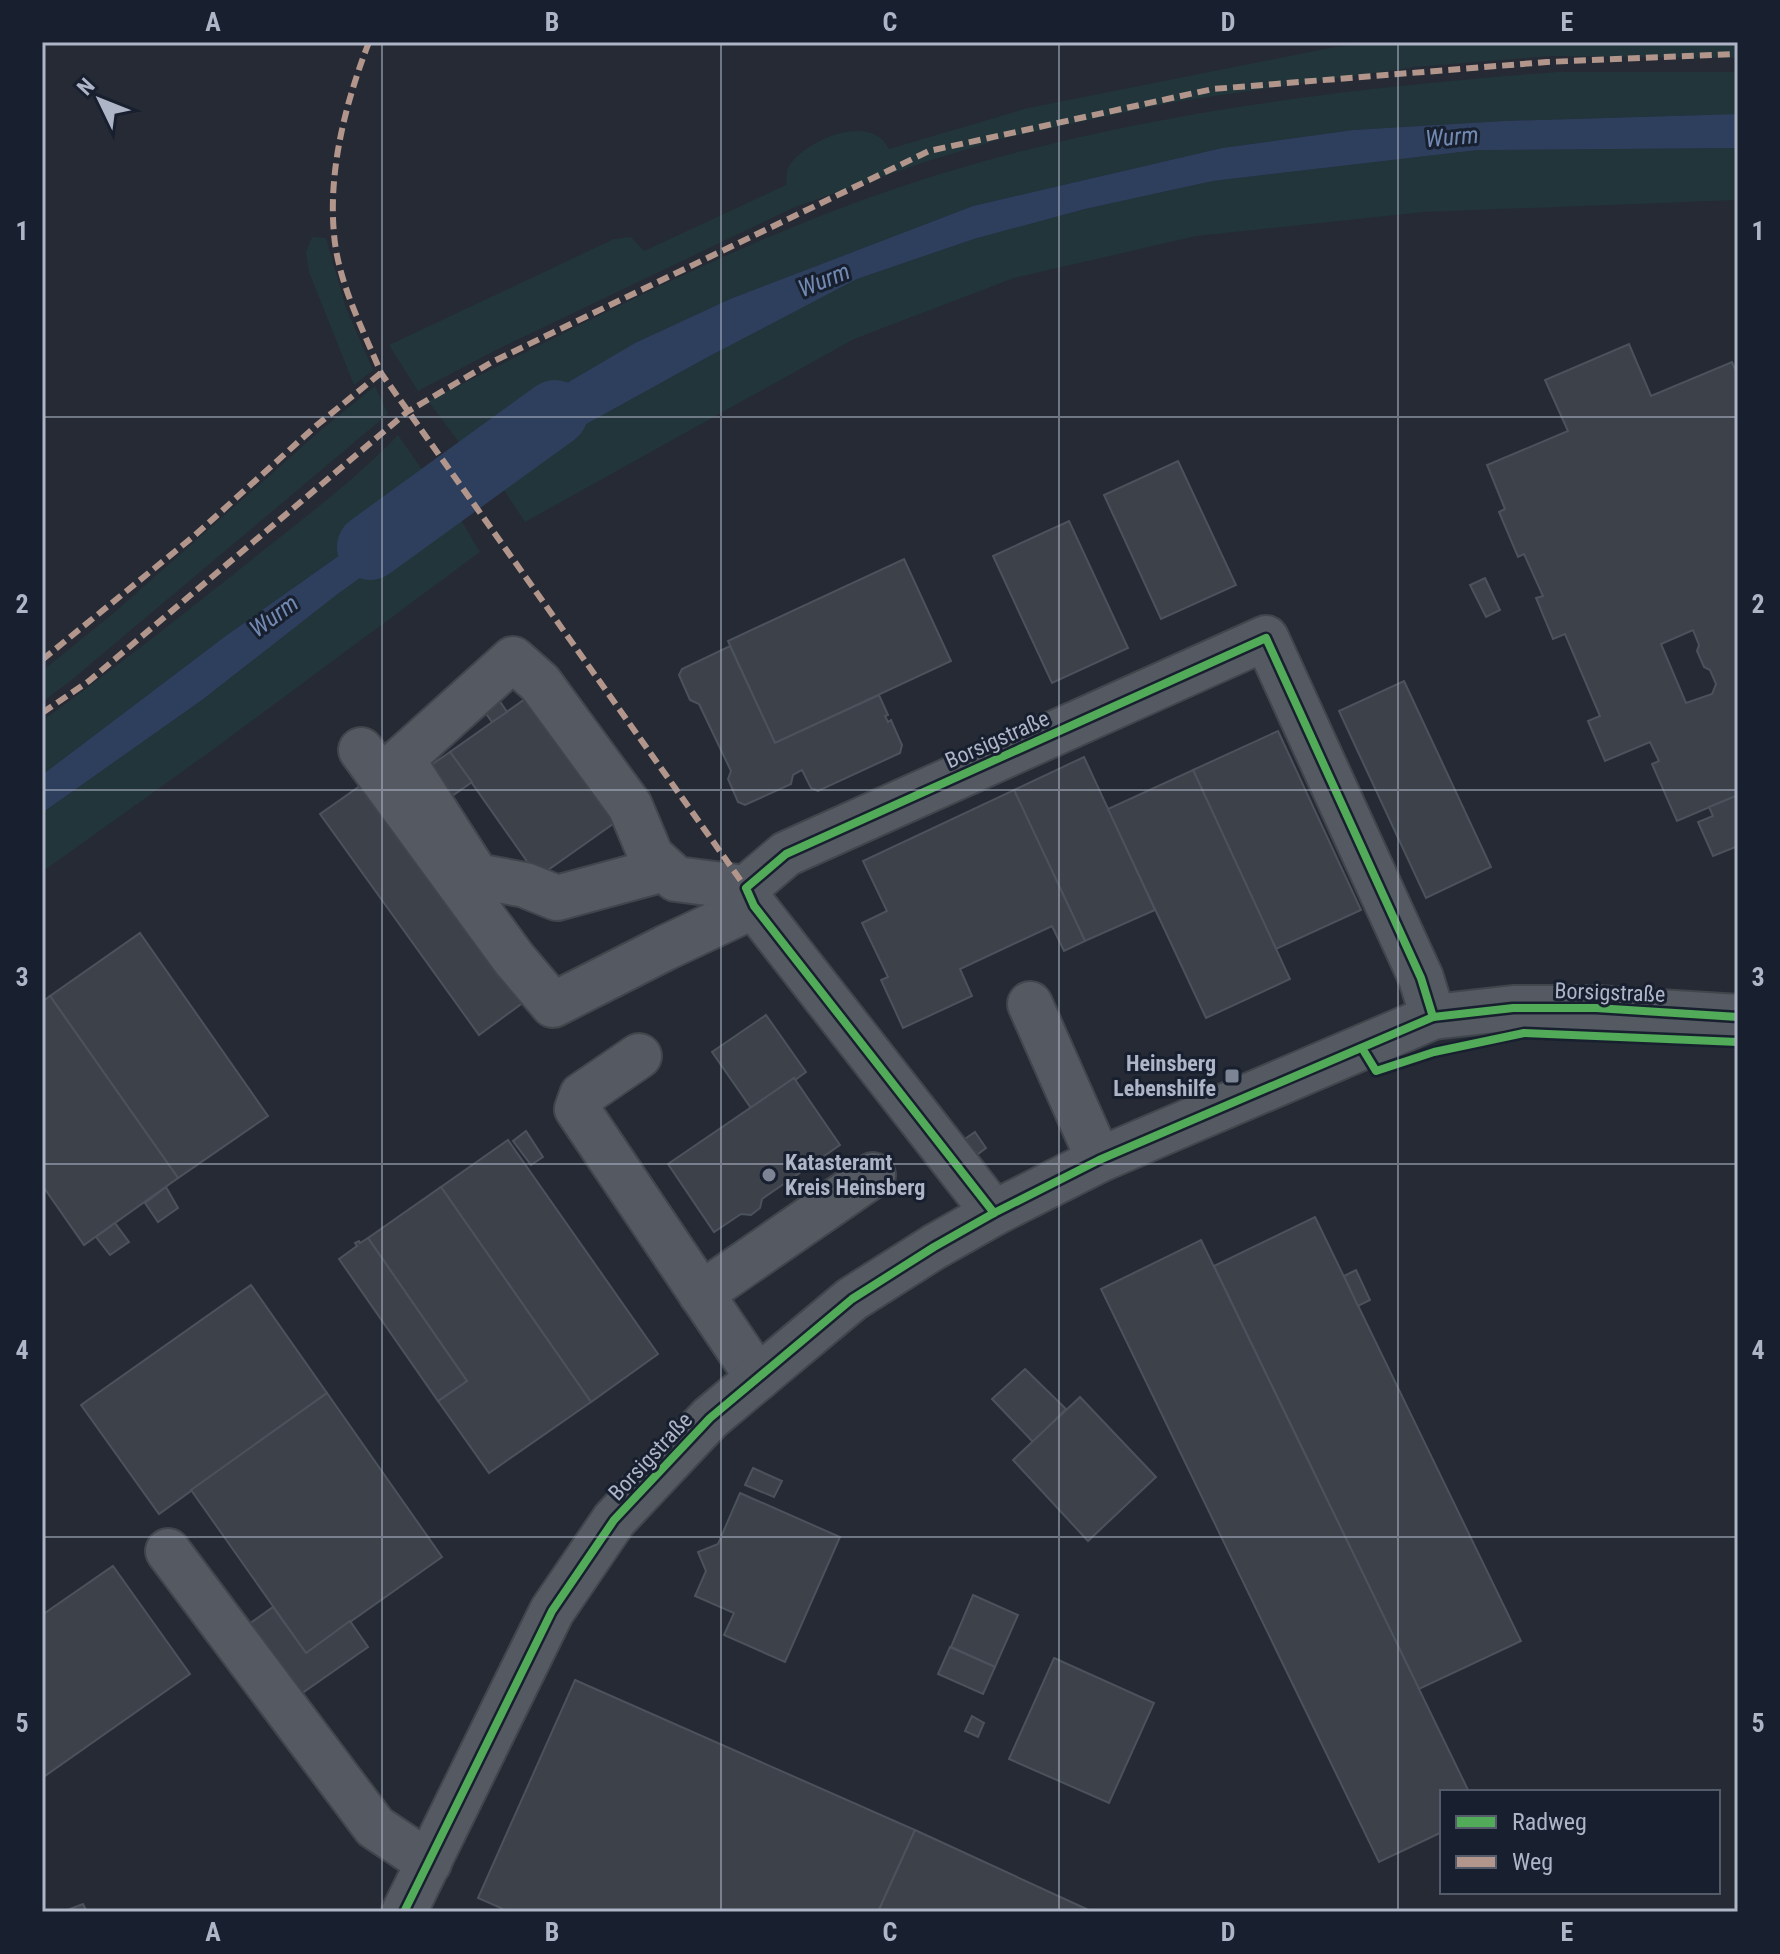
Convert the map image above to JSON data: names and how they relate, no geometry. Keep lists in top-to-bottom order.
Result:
{
  "streets": {
    "street": ["Borsigstraße"]
  },
  "water": ["Wurm"],
  "places": {
    "transit": ["Heinsberg Lebenshilfe"],
    "other": ["Katasteramt Kreis Heinsberg"]
  },
  "legend": ["Radweg", "Weg"],
  "north": "top left",
  "grid": {
    "columns": [
      "A",
      "B",
      "C",
      "D",
      "E"
    ],
    "rows": [
      "1",
      "2",
      "3",
      "4",
      "5"
    ]
  }
}
